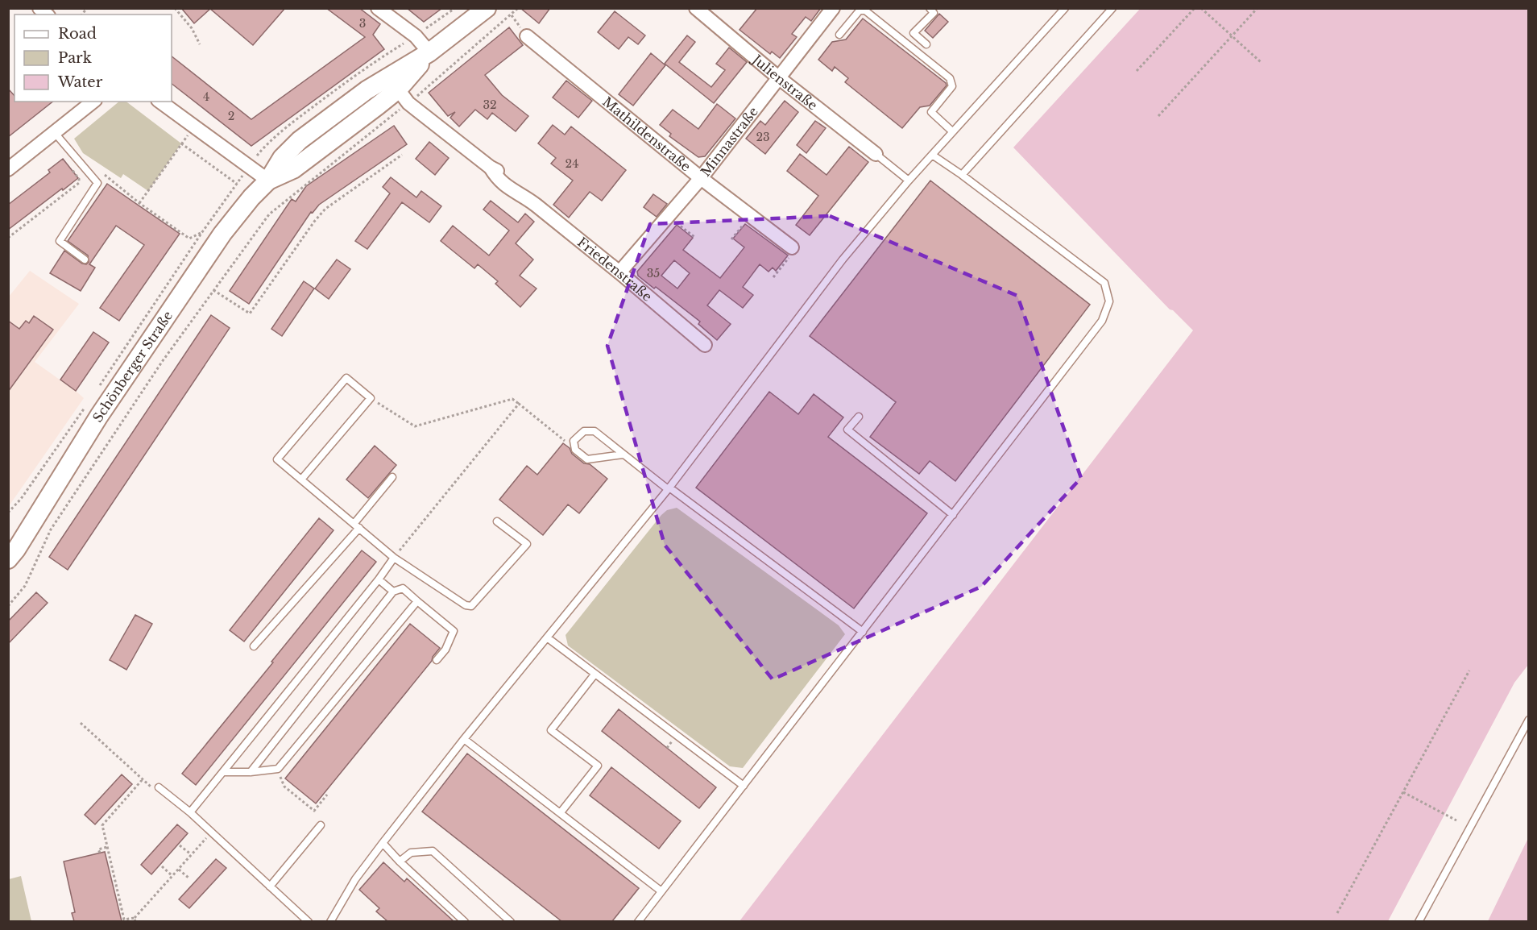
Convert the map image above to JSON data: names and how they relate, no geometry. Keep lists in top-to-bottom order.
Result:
{
  "streets": {
    "main road": ["Schönberger Straße"],
    "street": [
      "Julienstraße",
      "Mathildenstraße",
      "Minnastraße",
      "Friedenstraße"
    ]
  },
  "crossings": [
    ["Julienstraße", "Minnastraße"],
    ["Mathildenstraße", "Minnastraße"],
    ["Minnastraße", "Friedenstraße"],
    ["Friedenstraße", "Schönberger Straße"]
  ],
  "house_numbers": [
    "3",
    "4",
    "32",
    "2",
    "23",
    "24",
    "35"
  ],
  "legend": ["Road", "Park", "Water"]
}
